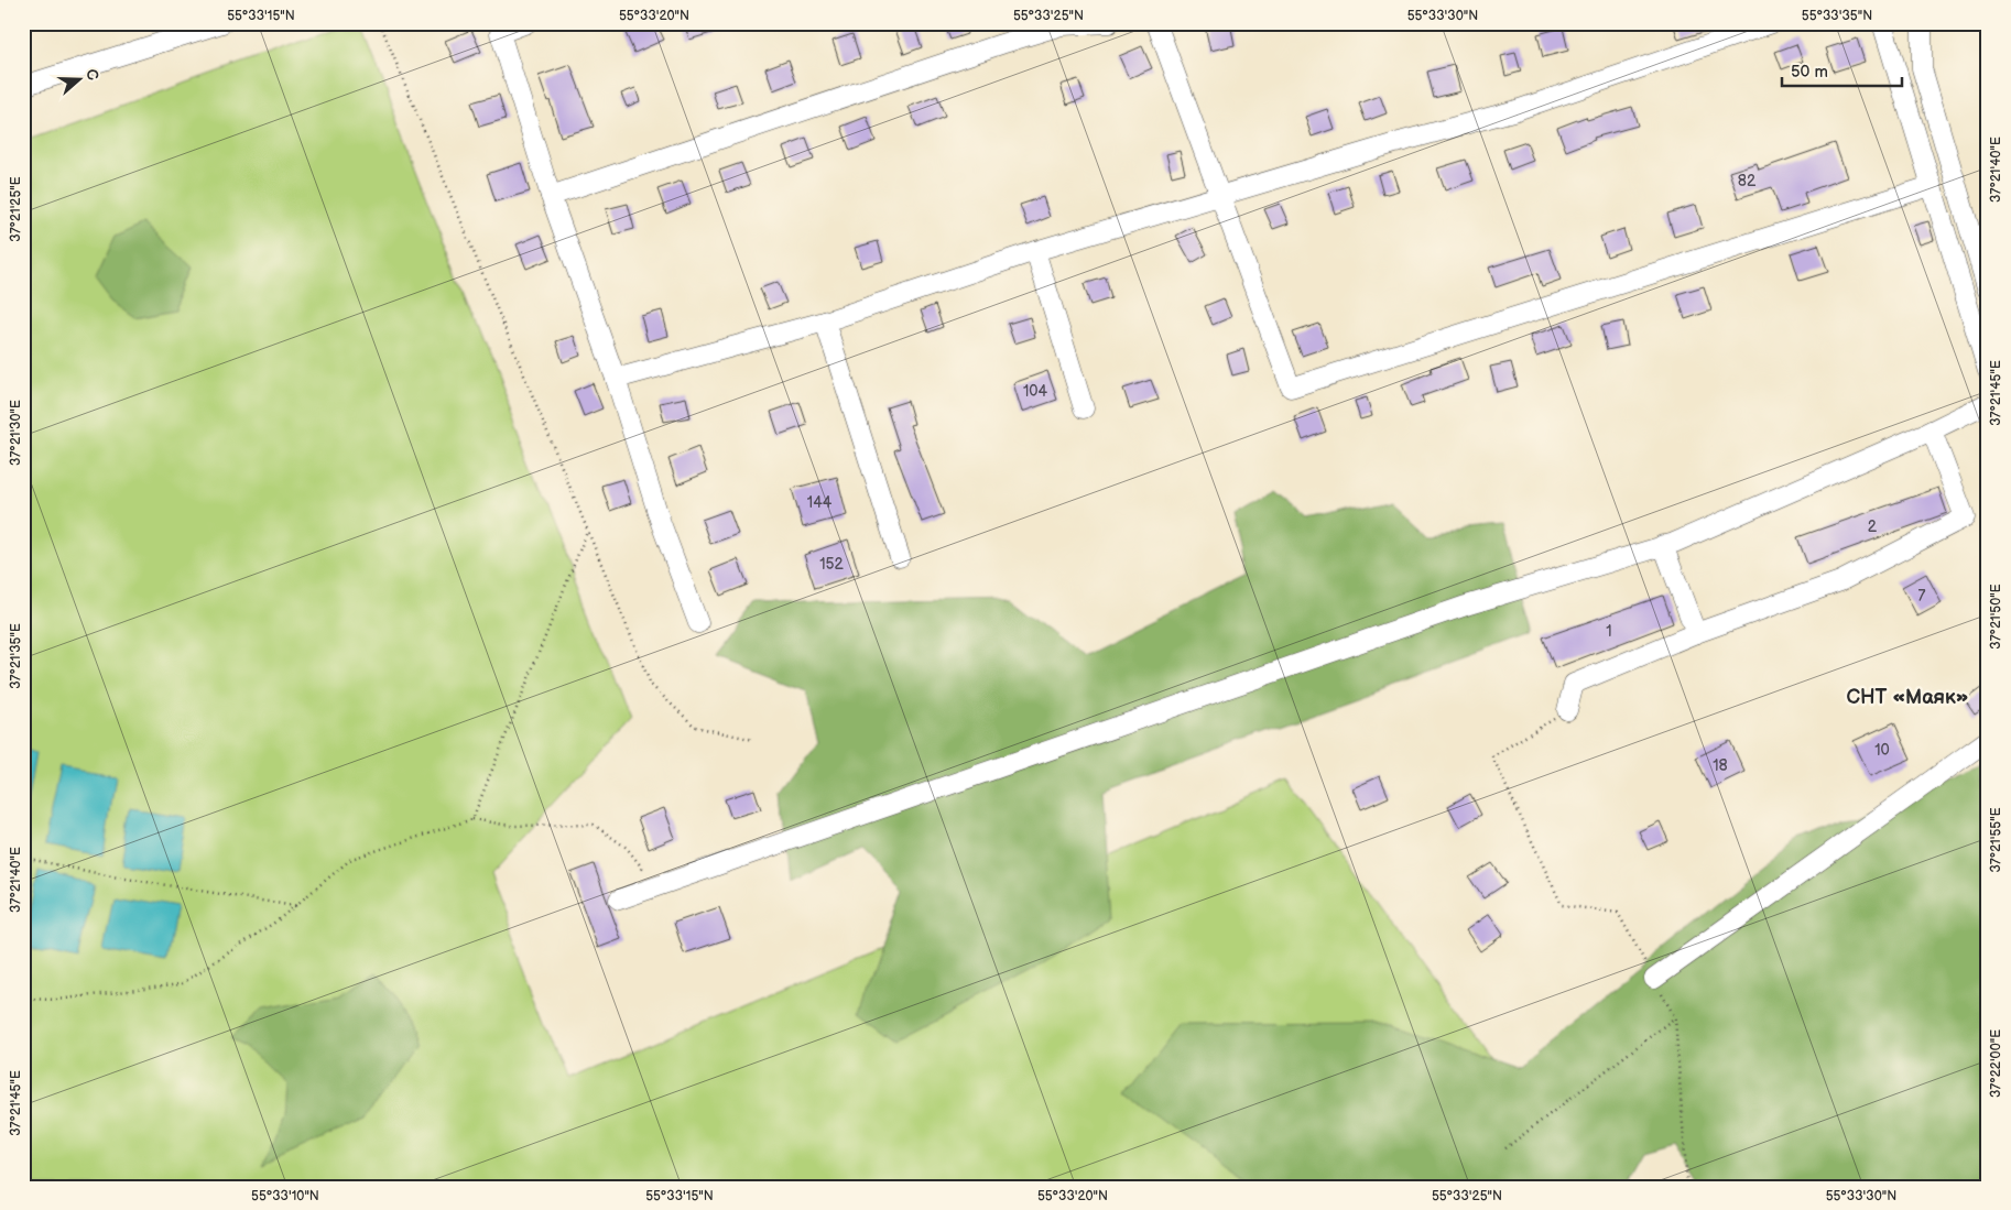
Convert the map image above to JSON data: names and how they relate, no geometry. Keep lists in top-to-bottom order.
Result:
{
  "districts": ["СНТ «Маяк»"],
  "house_numbers": [
    "82",
    "104",
    "144",
    "2",
    "152",
    "7",
    "1",
    "10",
    "18"
  ],
  "scale_bar": "50 m",
  "north": "right",
  "coordinates": [
    "55°33'15\"N",
    "55°33'20\"N",
    "55°33'25\"N",
    "55°33'30\"N",
    "55°33'35\"N",
    "37°21'40\"E",
    "37°21'25\"E",
    "37°21'45\"E",
    "37°21'30\"E",
    "37°21'50\"E",
    "37°21'35\"E",
    "37°21'55\"E",
    "37°22'00\"E",
    "55°33'10\"N"
  ]
}
